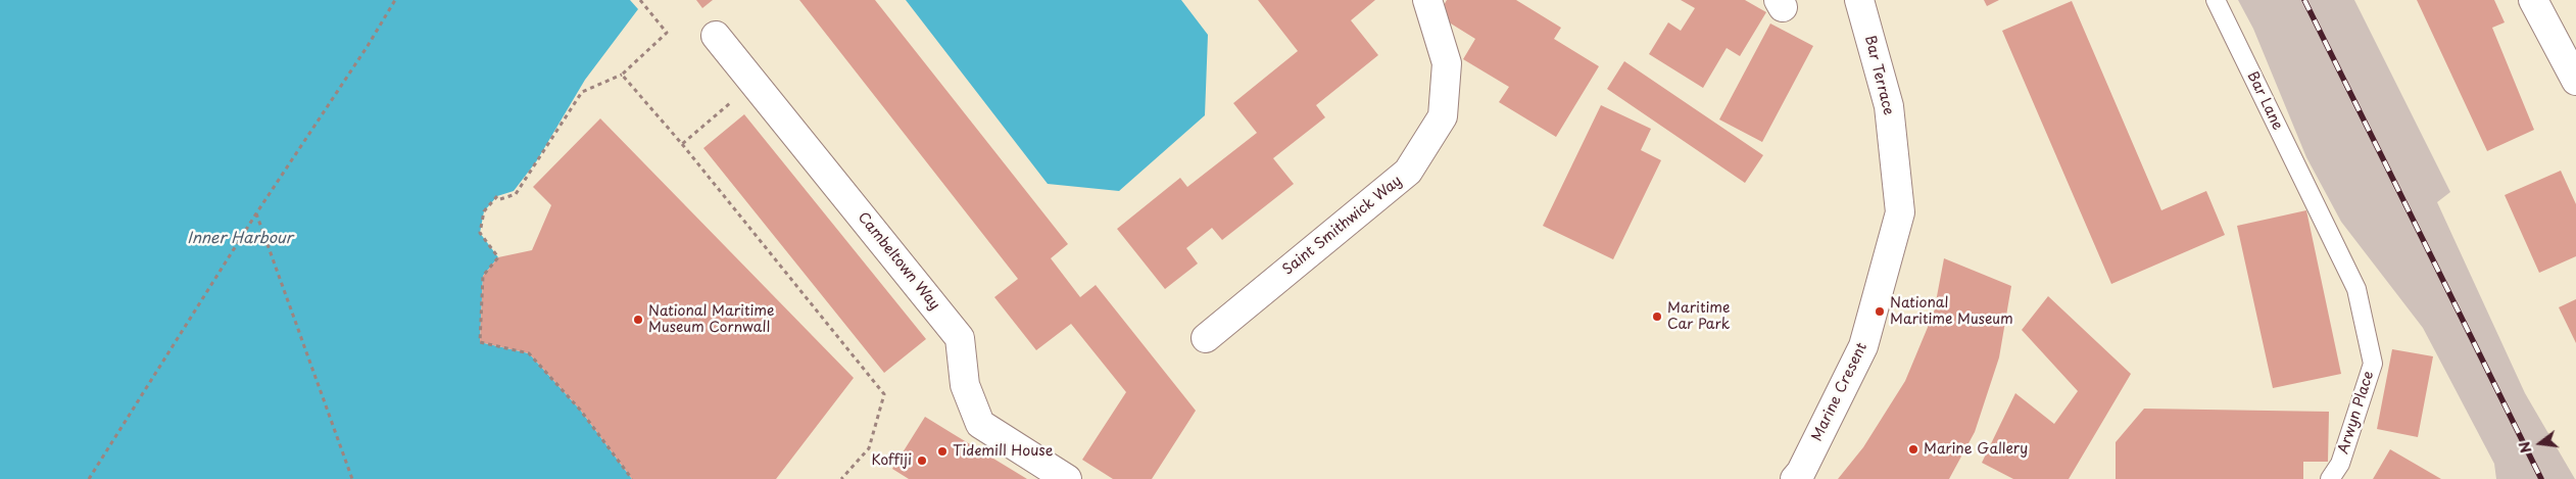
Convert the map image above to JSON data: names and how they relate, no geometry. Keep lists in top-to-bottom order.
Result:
{
  "streets": {
    "street": [
      "Bar Terrace",
      "Saint Smithwick Way",
      "Cambeltown Way",
      "Marine Cresent"
    ],
    "lane": ["Bar Lane", "Arwyn Place"]
  },
  "crossings": [
    ["Bar Terrace", "Marine Cresent"],
    ["Bar Lane", "Arwyn Place"]
  ],
  "water": ["Inner Harbour"],
  "places": [
    "National Maritime Museum",
    "Maritime Car Park",
    "National Maritime Museum Cornwall",
    "Marine Gallery",
    "Tidemill House",
    "Koffiji"
  ],
  "north": "left"
}
